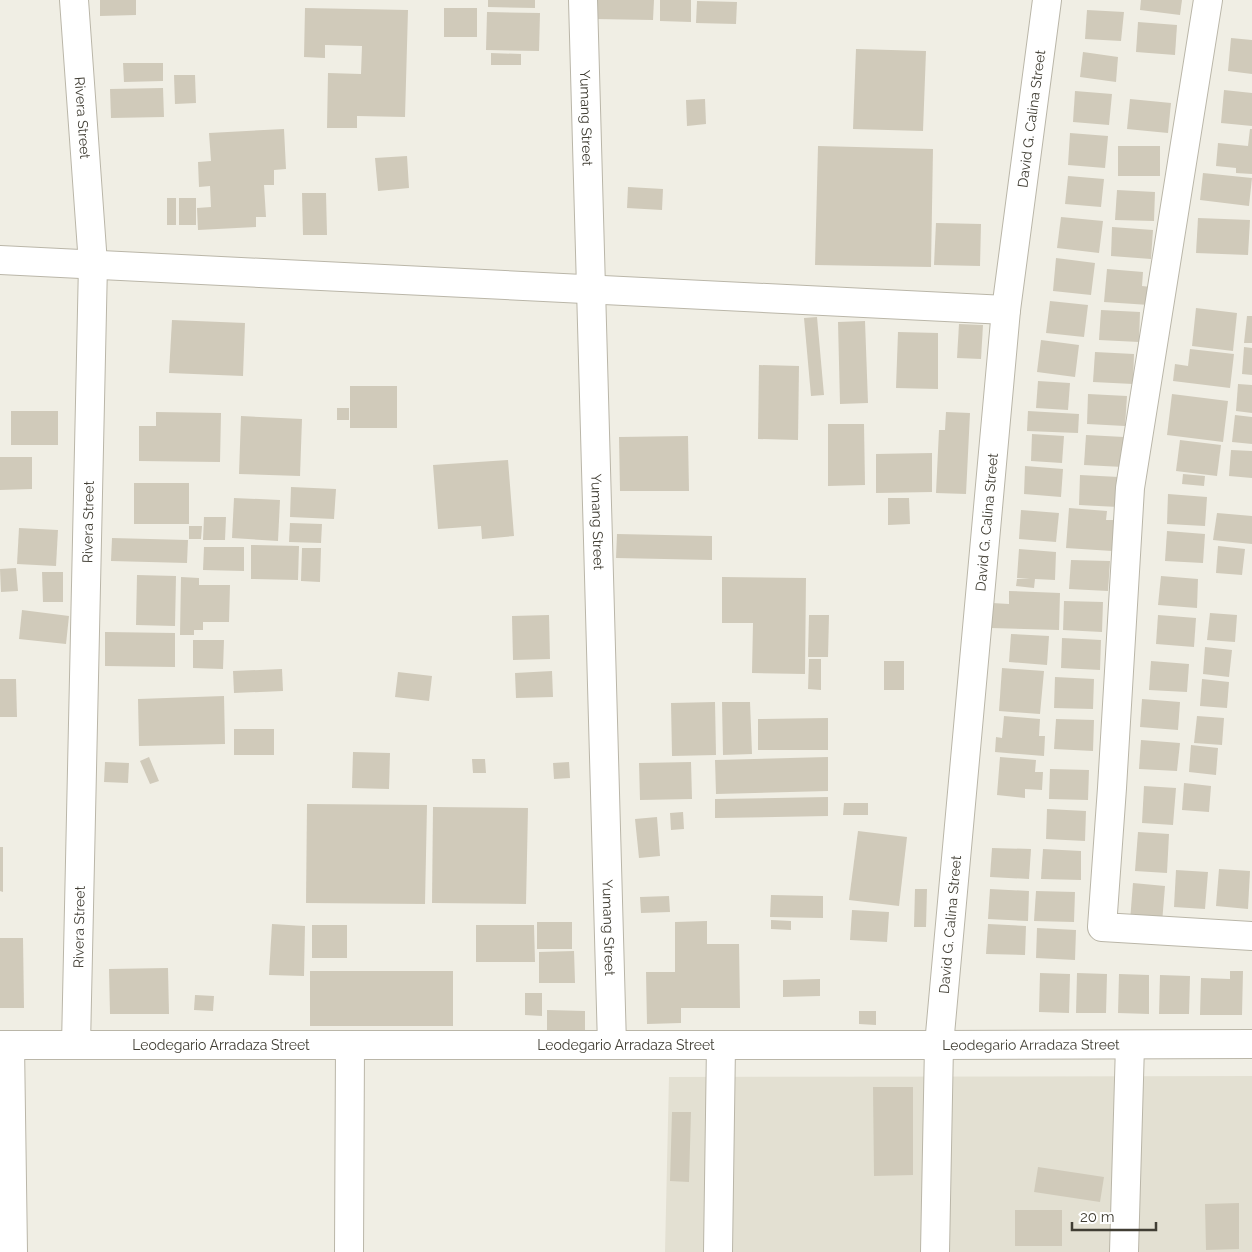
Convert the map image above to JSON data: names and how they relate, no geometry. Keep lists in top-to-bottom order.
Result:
{
  "streets": {
    "street": [
      "Rivera Street",
      "Yumang Street",
      "David G. Calina Street",
      "Leodegario Arradaza Street"
    ]
  },
  "crossings": [
    ["Rivera Street", "Leodegario Arradaza Street"],
    ["Yumang Street", "Leodegario Arradaza Street"],
    ["David G. Calina Street", "Leodegario Arradaza Street"]
  ],
  "scale_bar": "20 m"
}
